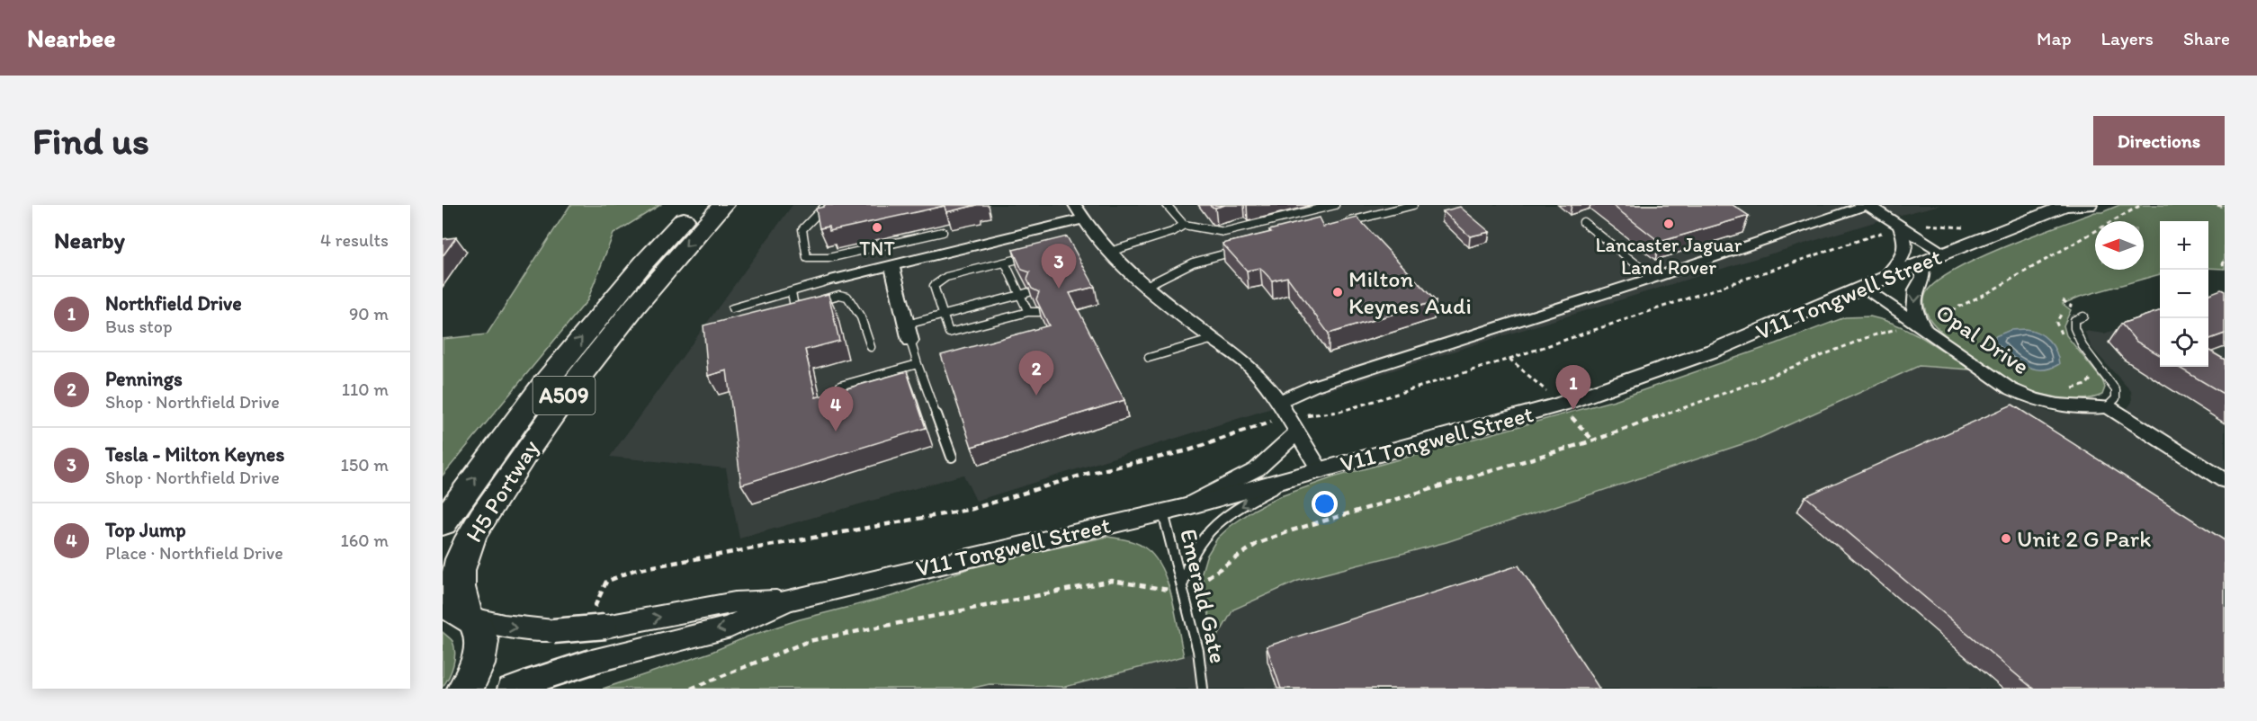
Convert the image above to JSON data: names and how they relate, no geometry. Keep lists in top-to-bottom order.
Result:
{
  "streets": {
    "main road": ["A509", "H5 Portway"],
    "street": ["V11 Tongwell Street", "Opal Drive"],
    "lane": ["Emerald Gate"]
  },
  "crossings": [
    ["V11 Tongwell Street", "Opal Drive"],
    ["V11 Tongwell Street", "A509"],
    ["V11 Tongwell Street", "H5 Portway"],
    ["V11 Tongwell Street", "Emerald Gate"],
    ["A509", "H5 Portway"]
  ],
  "places": [
    "Lancaster Jaguar Land Rover",
    "TNT",
    "Milton Keynes Audi",
    "Unit 2 G Park"
  ],
  "north": "left",
  "page": {
    "header": "Nearbee",
    "nav": ["Map", "Layers", "Share"],
    "buttons": "Directions",
    "title": "Find us",
    "heading": ["Nearby", "4 results"],
    "map_buttons": ["+", "−"],
    "pins": [
      "3",
      "2",
      "1",
      "4"
    ],
    "list": [
      {
        "mark": "1",
        "name": "Northfield Drive",
        "note": "Bus stop",
        "value": "90 m"
      },
      {
        "mark": "2",
        "name": "Pennings",
        "note": "Shop · Northfield Drive",
        "value": "110 m"
      },
      {
        "mark": "3",
        "name": "Tesla - Milton Keynes",
        "note": "Shop · Northfield Drive",
        "value": "150 m"
      },
      {
        "mark": "4",
        "name": "Top Jump",
        "note": "Place · Northfield Drive",
        "value": "160 m"
      }
    ]
  }
}
